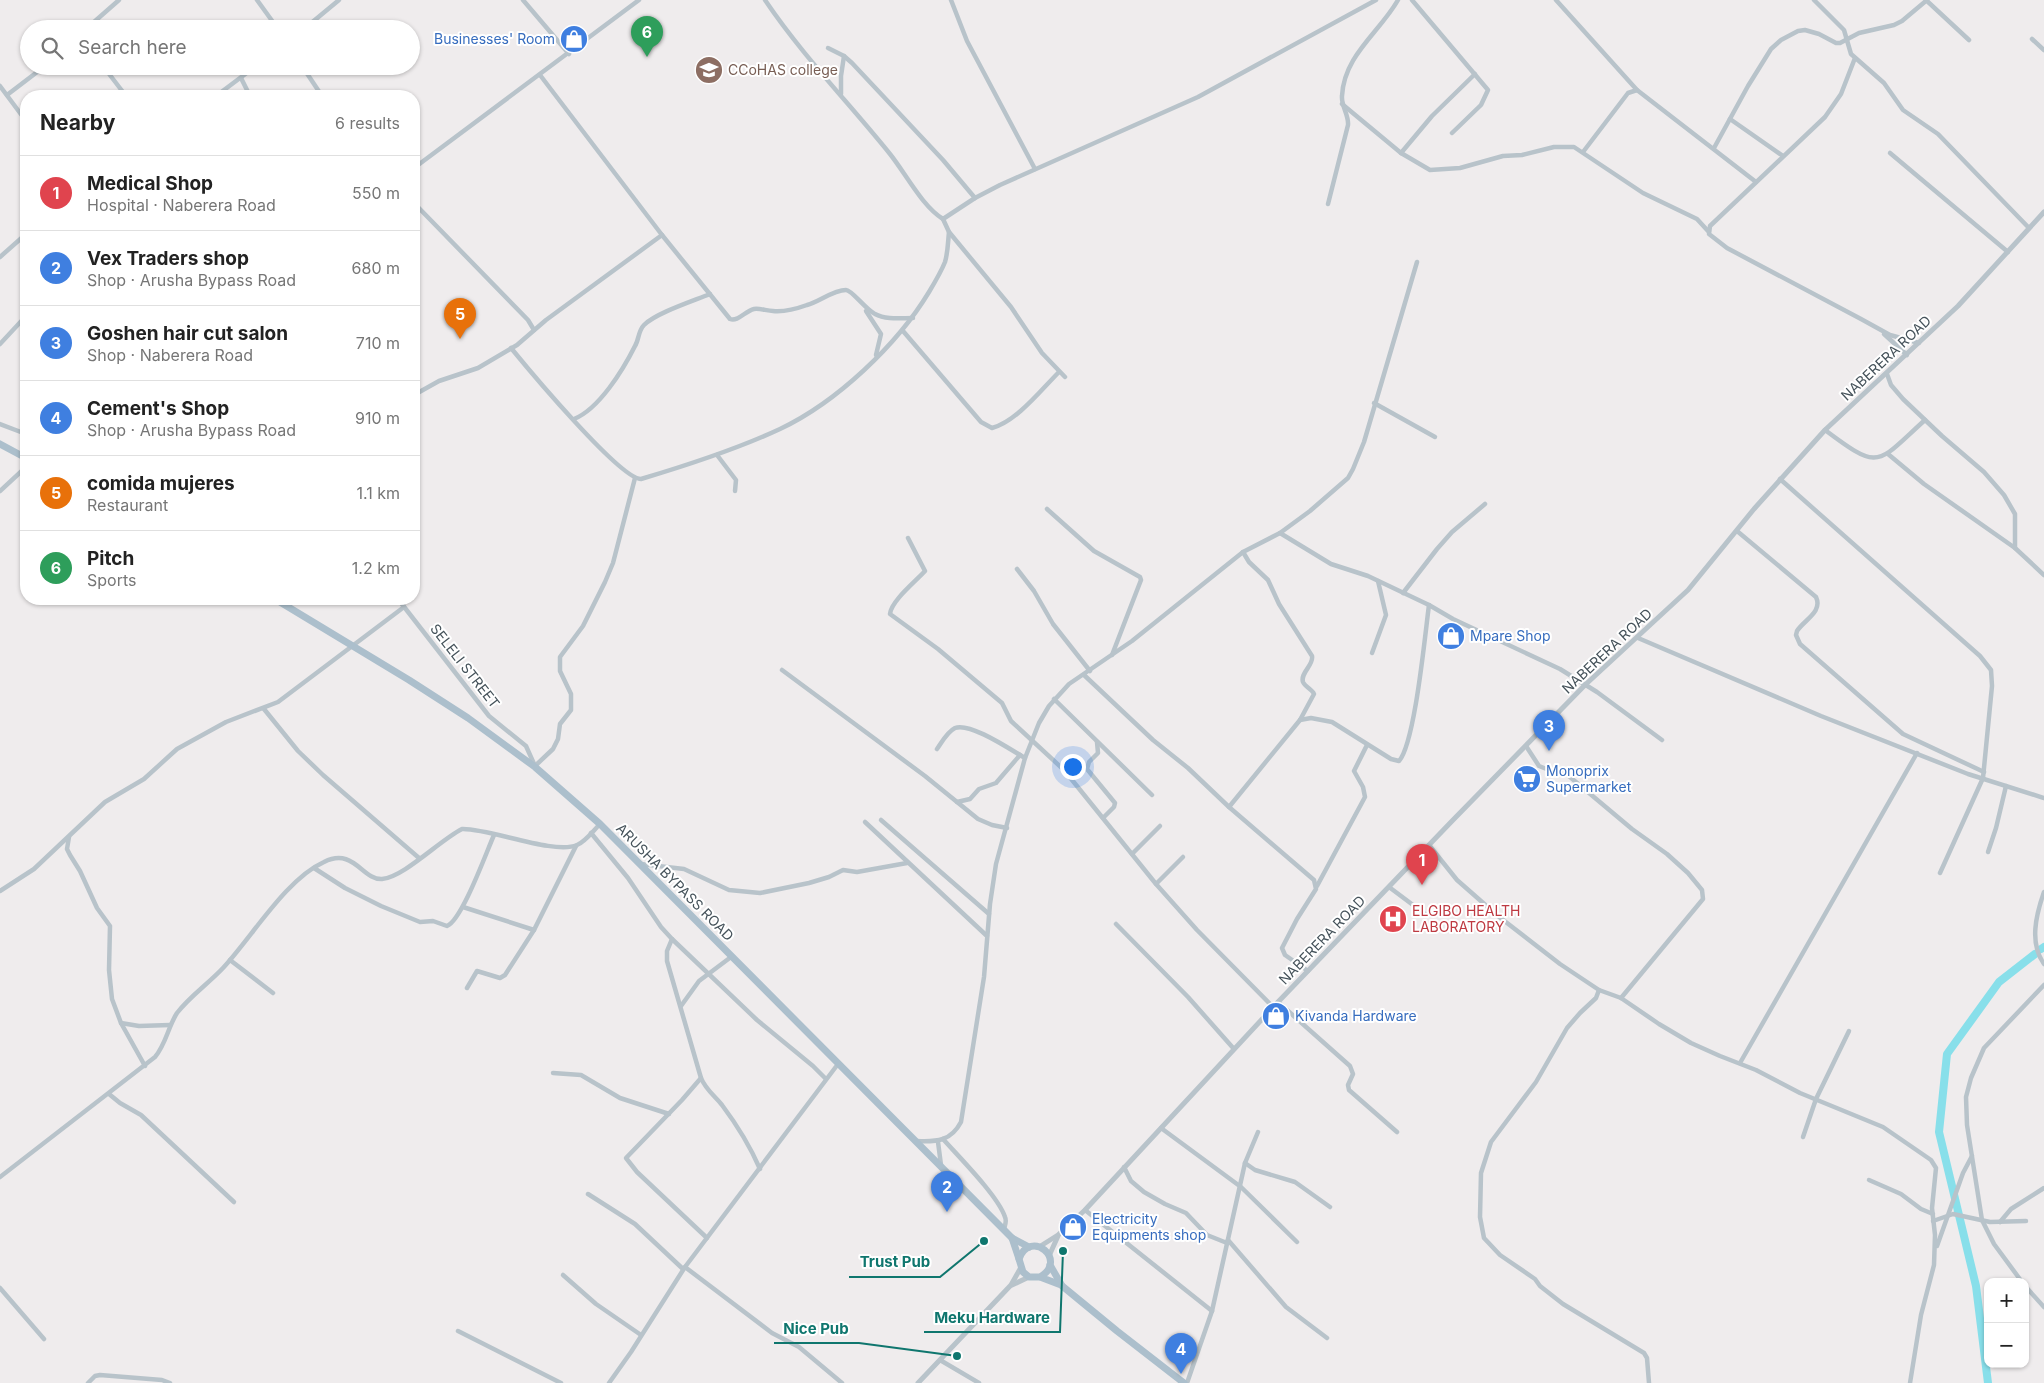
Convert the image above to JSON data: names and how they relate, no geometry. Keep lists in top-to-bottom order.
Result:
{
  "streets": {
    "main road": ["ARUSHA BYPASS ROAD"],
    "street": ["NABERERA ROAD", "SELELI STREET"]
  },
  "crossings": [
    ["NABERERA ROAD", "ARUSHA BYPASS ROAD"],
    ["SELELI STREET", "ARUSHA BYPASS ROAD"]
  ],
  "places": {
    "shop": [
      "Businesses' Room",
      "Mpare Shop",
      "Kivanda Hardware",
      "Electricity Equipments shop"
    ],
    "school or university": ["CCoHAS college"],
    "supermarket": ["Monoprix Supermarket"],
    "hospital": ["ELGIBO HEALTH LABORATORY"],
    "other": ["Trust Pub", "Meku Hardware", "Nice Pub"]
  },
  "page": {
    "pins": [
      "6",
      "5",
      "3",
      "1",
      "2",
      "4"
    ],
    "search": "Search here",
    "heading": ["Nearby", "6 results"],
    "list": [
      {
        "mark": "1",
        "name": "Medical Shop",
        "note": "Hospital · Naberera Road",
        "value": "550 m"
      },
      {
        "mark": "2",
        "name": "Vex Traders shop",
        "note": "Shop · Arusha Bypass Road",
        "value": "680 m"
      },
      {
        "mark": "3",
        "name": "Goshen hair cut salon",
        "note": "Shop · Naberera Road",
        "value": "710 m"
      },
      {
        "mark": "4",
        "name": "Cement's Shop",
        "note": "Shop · Arusha Bypass Road",
        "value": "910 m"
      },
      {
        "mark": "5",
        "name": "comida mujeres",
        "note": "Restaurant",
        "value": "1.1 km"
      },
      {
        "mark": "6",
        "name": "Pitch",
        "note": "Sports",
        "value": "1.2 km"
      }
    ],
    "map_buttons": ["+", "−"]
  }
}
